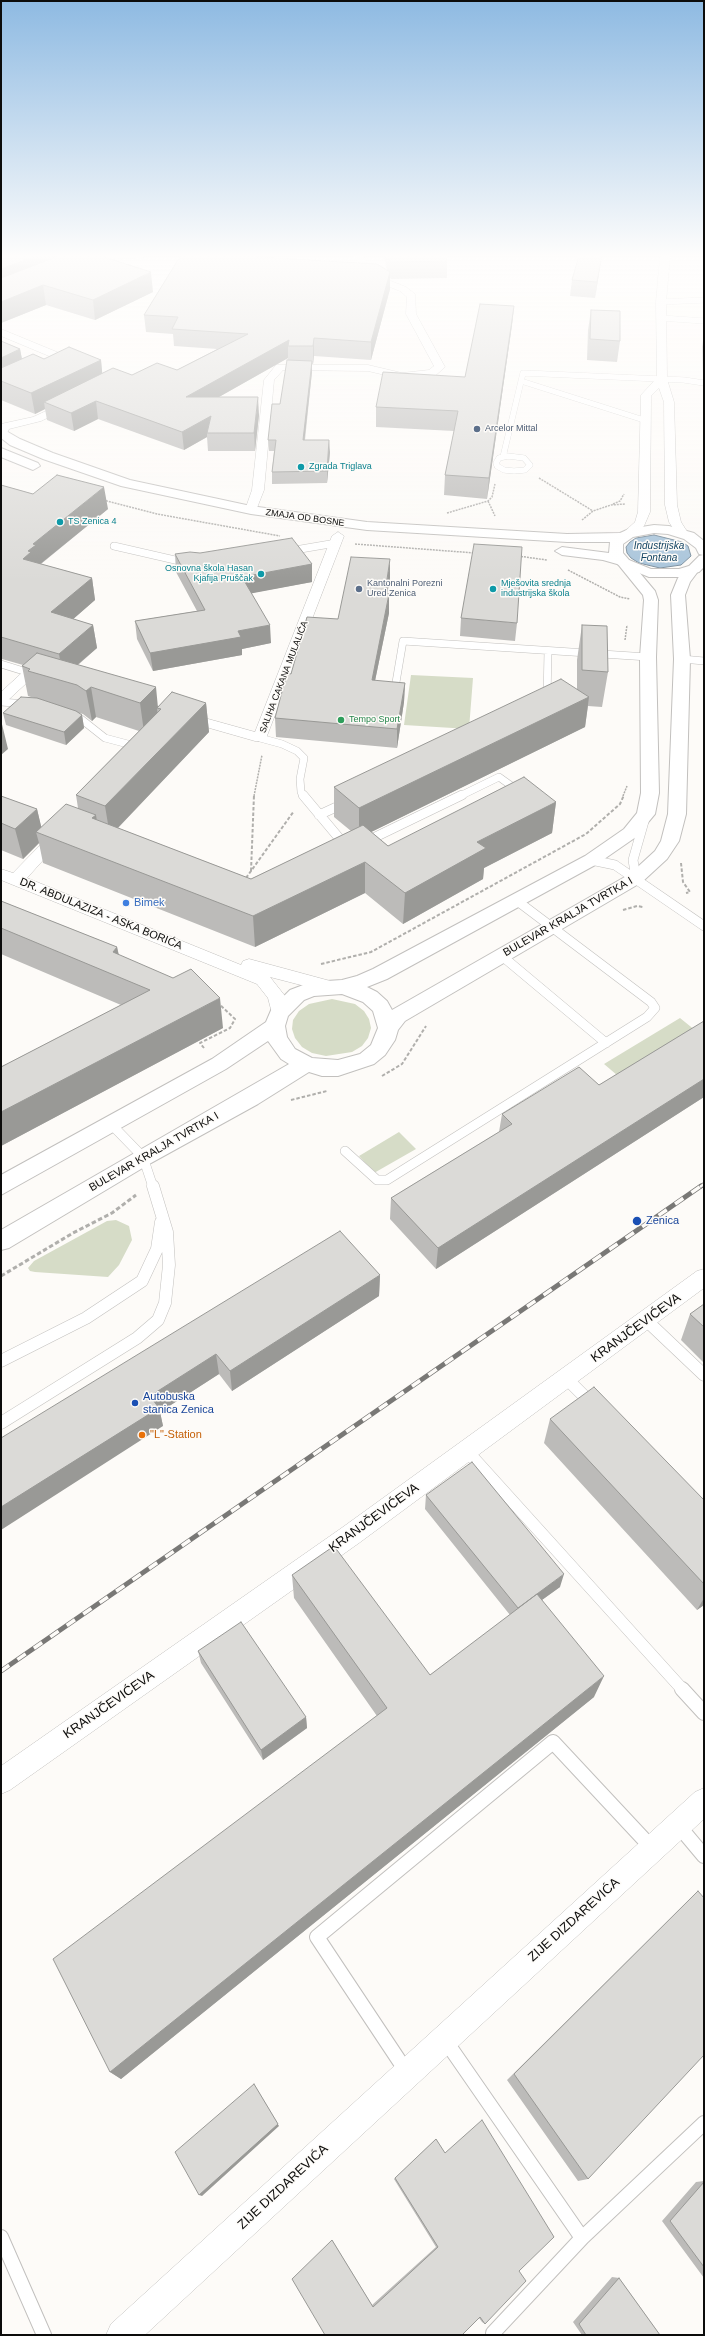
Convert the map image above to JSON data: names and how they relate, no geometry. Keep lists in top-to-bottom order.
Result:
{
  "streets": {
    "street": [
      "ZMAJA OD BOSNE",
      "SALIHA CAKANA MULALIĆA",
      "DR. ABDULAZIZA - ASKA BORIĆA",
      "BULEVAR KRALJA TVRTKA I",
      "KRANJČEVIĆEVA",
      "ZIJE DIZDAREVIĆA"
    ]
  },
  "crossings": [
    ["ZMAJA OD BOSNE", "SALIHA CAKANA MULALIĆA"],
    ["ZMAJA OD BOSNE", "BULEVAR KRALJA TVRTKA I"],
    ["DR. ABDULAZIZA - ASKA BORIĆA", "BULEVAR KRALJA TVRTKA I"]
  ],
  "water": ["Industrijska Fontana"],
  "places": [
    "Arcelor Mittal",
    "Zgrada Triglava",
    "TS Zenica 4",
    "Osnovna škola Hasan Kjafija Pruščak",
    "Kantonalni Porezni Ured Zenica",
    "Mješovita srednja industrijska škola",
    "Tempo Sport",
    "Bimek",
    "Zenica",
    "Autobuska stanica Zenica",
    "\"L\"-Station"
  ]
}
